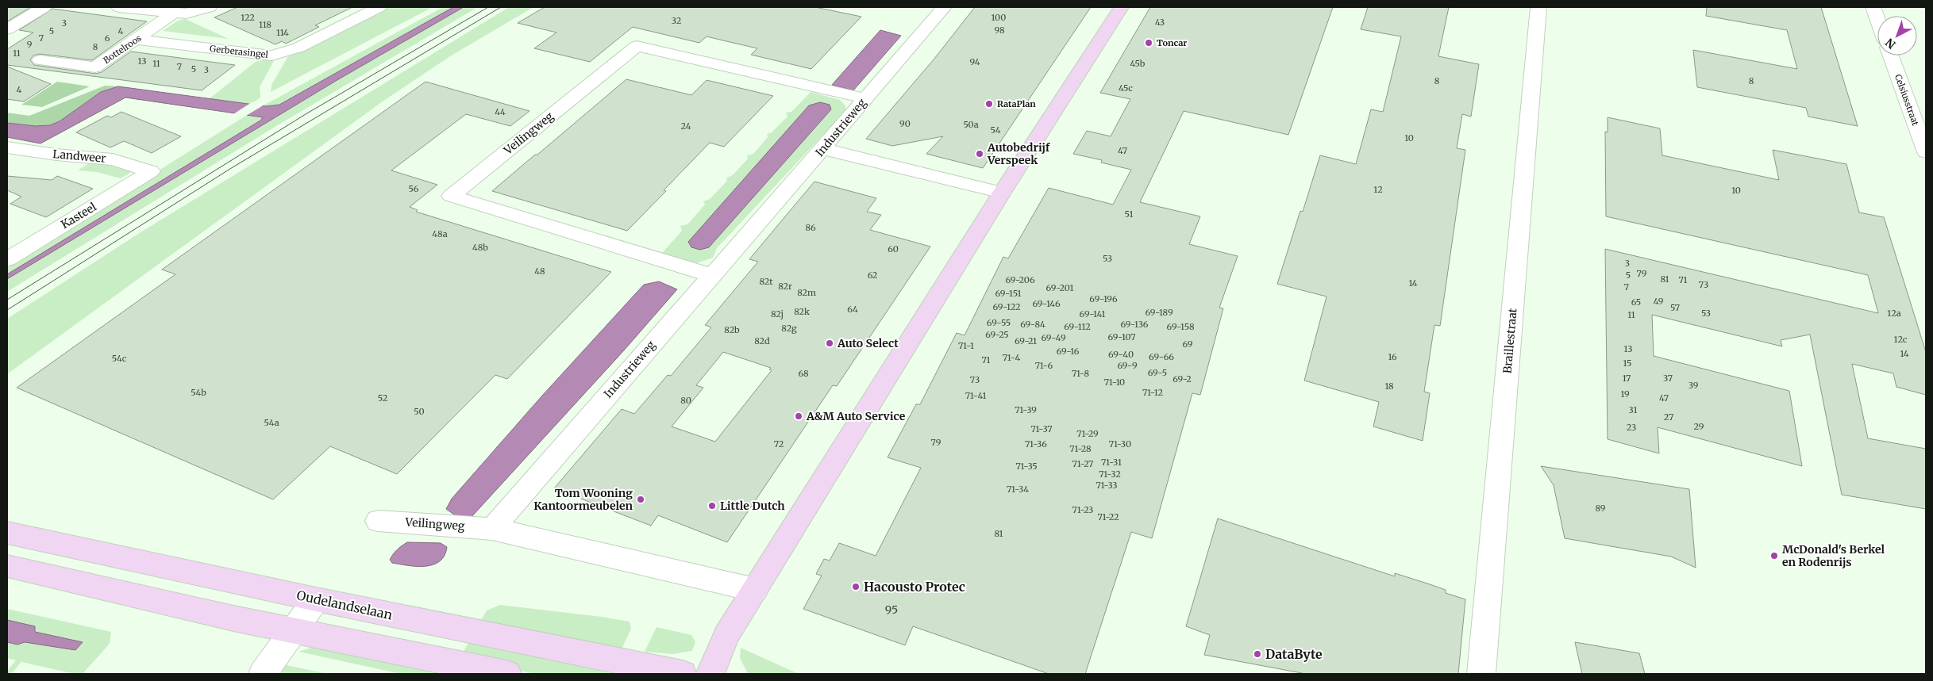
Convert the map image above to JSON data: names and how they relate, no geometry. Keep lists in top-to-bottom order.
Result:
{
  "streets": {
    "street": [
      "Bottelroos",
      "Gerberasingel",
      "Celsiusstraat",
      "Industrieweg",
      "Veilingweg",
      "Landweer",
      "Kasteel",
      "Braillestraat",
      "Oudelandselaan"
    ]
  },
  "crossings": [
    ["Bottelroos", "Gerberasingel"],
    ["Industrieweg", "Veilingweg"],
    ["Landweer", "Kasteel"]
  ],
  "places": [
    "Toncar",
    "RataPlan",
    "Autobedrijf Verspeek",
    "Auto Select",
    "A&M Auto Service",
    "Tom Wooning Kantoormeubelen",
    "Little Dutch",
    "McDonald's Berkel en Rodenrijs",
    "Hacousto Protec",
    "DataByte"
  ],
  "house_numbers": [
    "122",
    "100",
    "32",
    "43",
    "3",
    "118",
    "98",
    "5",
    "4",
    "114",
    "7",
    "6",
    "9",
    "8",
    "11",
    "13",
    "94",
    "11",
    "45b",
    "7",
    "5",
    "3",
    "8",
    "8",
    "45c",
    "4",
    "44",
    "90",
    "50a",
    "24",
    "54",
    "10",
    "47",
    "56",
    "12",
    "10",
    "51",
    "86",
    "48a",
    "48b",
    "60",
    "53",
    "3",
    "48",
    "79",
    "62",
    "5",
    "81",
    "69-206",
    "71",
    "82t",
    "14",
    "73",
    "82r",
    "7",
    "69-201",
    "82m",
    "69-151",
    "69-196",
    "49",
    "65",
    "69-146",
    "69-122",
    "57",
    "64",
    "82k",
    "69-189",
    "53",
    "12a",
    "82j",
    "69-141",
    "11",
    "69-55",
    "69-84",
    "69-136",
    "69-112",
    "69-158",
    "82g",
    "82b",
    "69-25",
    "69-107",
    "69-49",
    "12c",
    "82d",
    "69-21",
    "69",
    "71-1",
    "13",
    "69-16",
    "14",
    "69-40",
    "69-66",
    "16",
    "71-4",
    "54c",
    "71",
    "15",
    "71-6",
    "69-9",
    "69-5",
    "68",
    "71-8",
    "17",
    "37",
    "69-2",
    "73",
    "71-10",
    "39",
    "18",
    "54b",
    "71-12",
    "19",
    "71-41",
    "52",
    "47",
    "80",
    "71-39",
    "31",
    "50",
    "27",
    "54a",
    "29",
    "23",
    "71-37",
    "71-29",
    "79",
    "72",
    "71-36",
    "71-30",
    "71-28",
    "71-31",
    "71-27",
    "71-35",
    "71-32",
    "71-33",
    "71-34",
    "89",
    "71-23",
    "71-22",
    "81",
    "95"
  ],
  "north": "bottom left"
}
